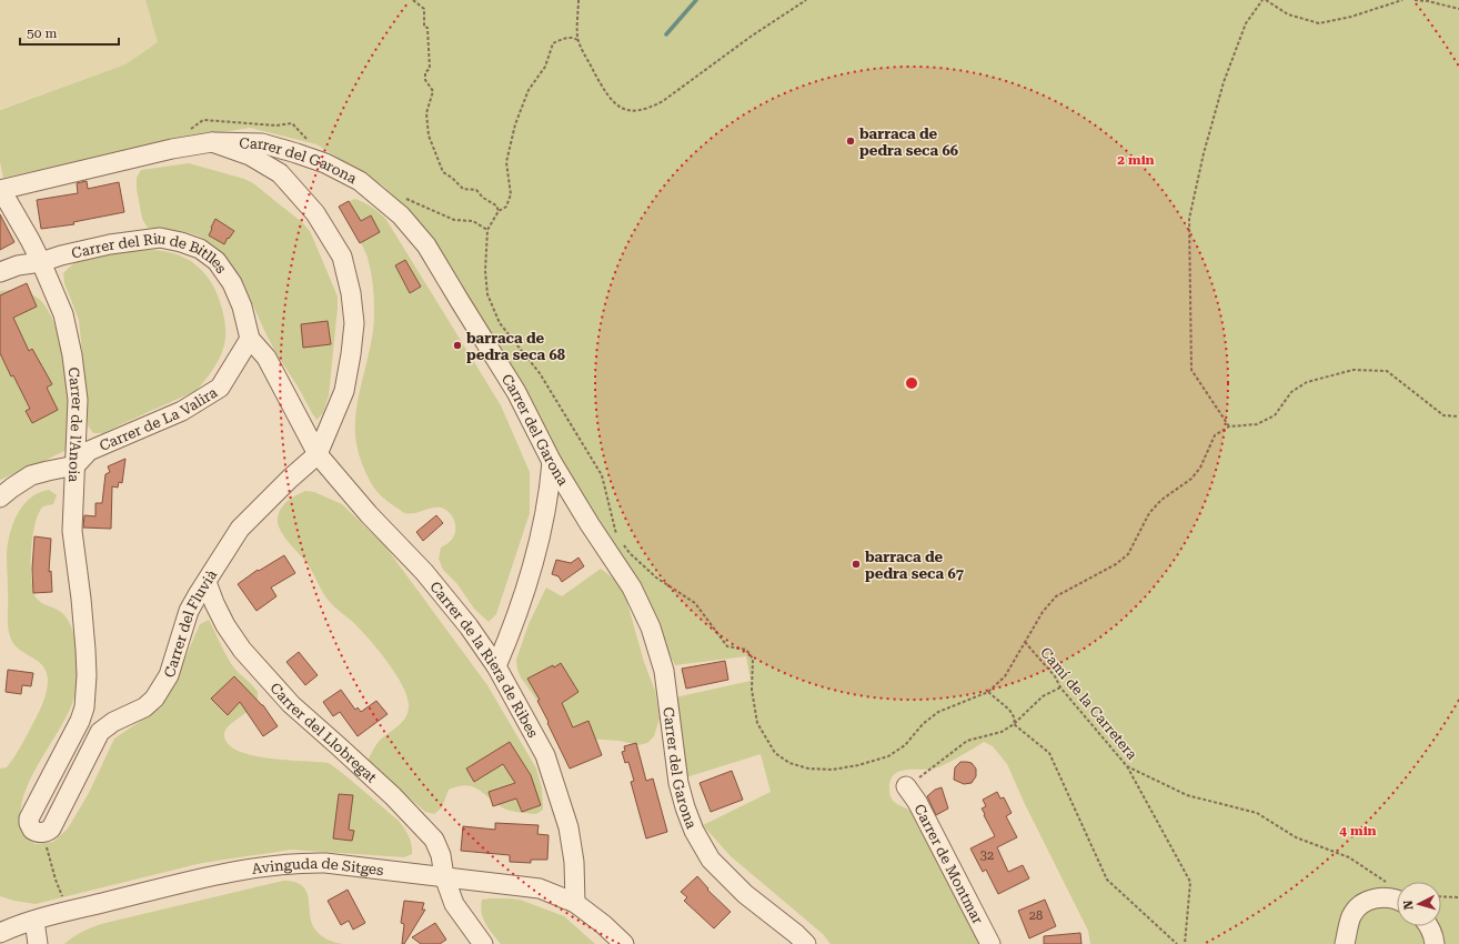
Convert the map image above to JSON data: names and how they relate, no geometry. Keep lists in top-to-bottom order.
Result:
{
  "streets": {
    "street": [
      "Carrer del Garona",
      "Carrer del Riu de Bitlles",
      "Carrer de La Valira",
      "Carrer de l'Anoia",
      "Carrer del Fluvià",
      "Carrer de la Riera de Ribes",
      "Carrer del Llobregat",
      "Carrer de Montmar",
      "Avinguda de Sitges"
    ],
    "path": ["Camí de la Carretera"]
  },
  "crossings": [
    ["Carrer del Garona", "Carrer de l'Anoia"],
    ["Carrer del Riu de Bitlles", "Carrer de La Valira"],
    ["Carrer del Riu de Bitlles", "Carrer de l'Anoia"],
    ["Carrer del Riu de Bitlles", "Carrer del Fluvià"],
    ["Carrer del Riu de Bitlles", "Carrer de la Riera de Ribes"],
    ["Carrer de La Valira", "Carrer de l'Anoia"],
    ["Carrer del Fluvià", "Carrer de la Riera de Ribes"],
    ["Carrer del Fluvià", "Carrer del Llobregat"],
    ["Carrer de la Riera de Ribes", "Avinguda de Sitges"],
    ["Carrer del Llobregat", "Avinguda de Sitges"]
  ],
  "places": ["barraca de pedra seca 66", "barraca de pedra seca 68", "barraca de pedra seca 67"],
  "house_numbers": ["32", "28"],
  "scale_bar": "50 m",
  "north": "left",
  "rings": ["2 min", "4 min"]
}
